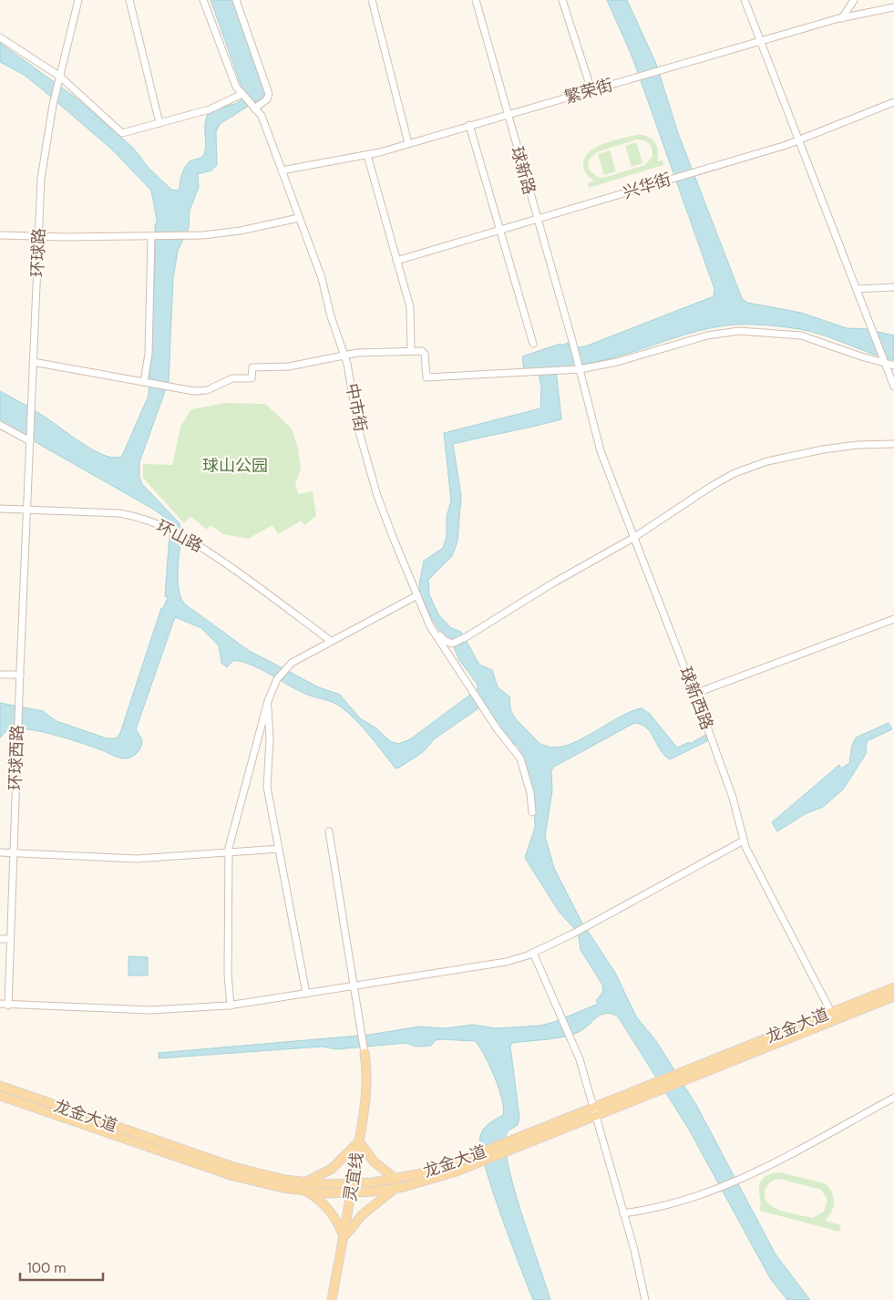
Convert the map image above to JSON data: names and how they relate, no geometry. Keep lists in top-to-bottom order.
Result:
{
  "streets": {
    "main road": ["龙金大道", "灵宜线"],
    "street": [
      "繁荣街",
      "球新路",
      "兴华街",
      "环球路",
      "中市街",
      "环山路",
      "球新西路",
      "环球西路"
    ]
  },
  "crossings": [
    ["繁荣街", "球新路"],
    ["繁荣街", "中市街"],
    ["球新路", "兴华街"],
    ["球新路", "球新西路"],
    ["环球路", "环山路"],
    ["环球路", "环球西路"],
    ["环山路", "环球西路"],
    ["球新西路", "龙金大道"],
    ["龙金大道", "灵宜线"]
  ],
  "parks": ["球山公园"],
  "scale_bar": "100 m"
}
